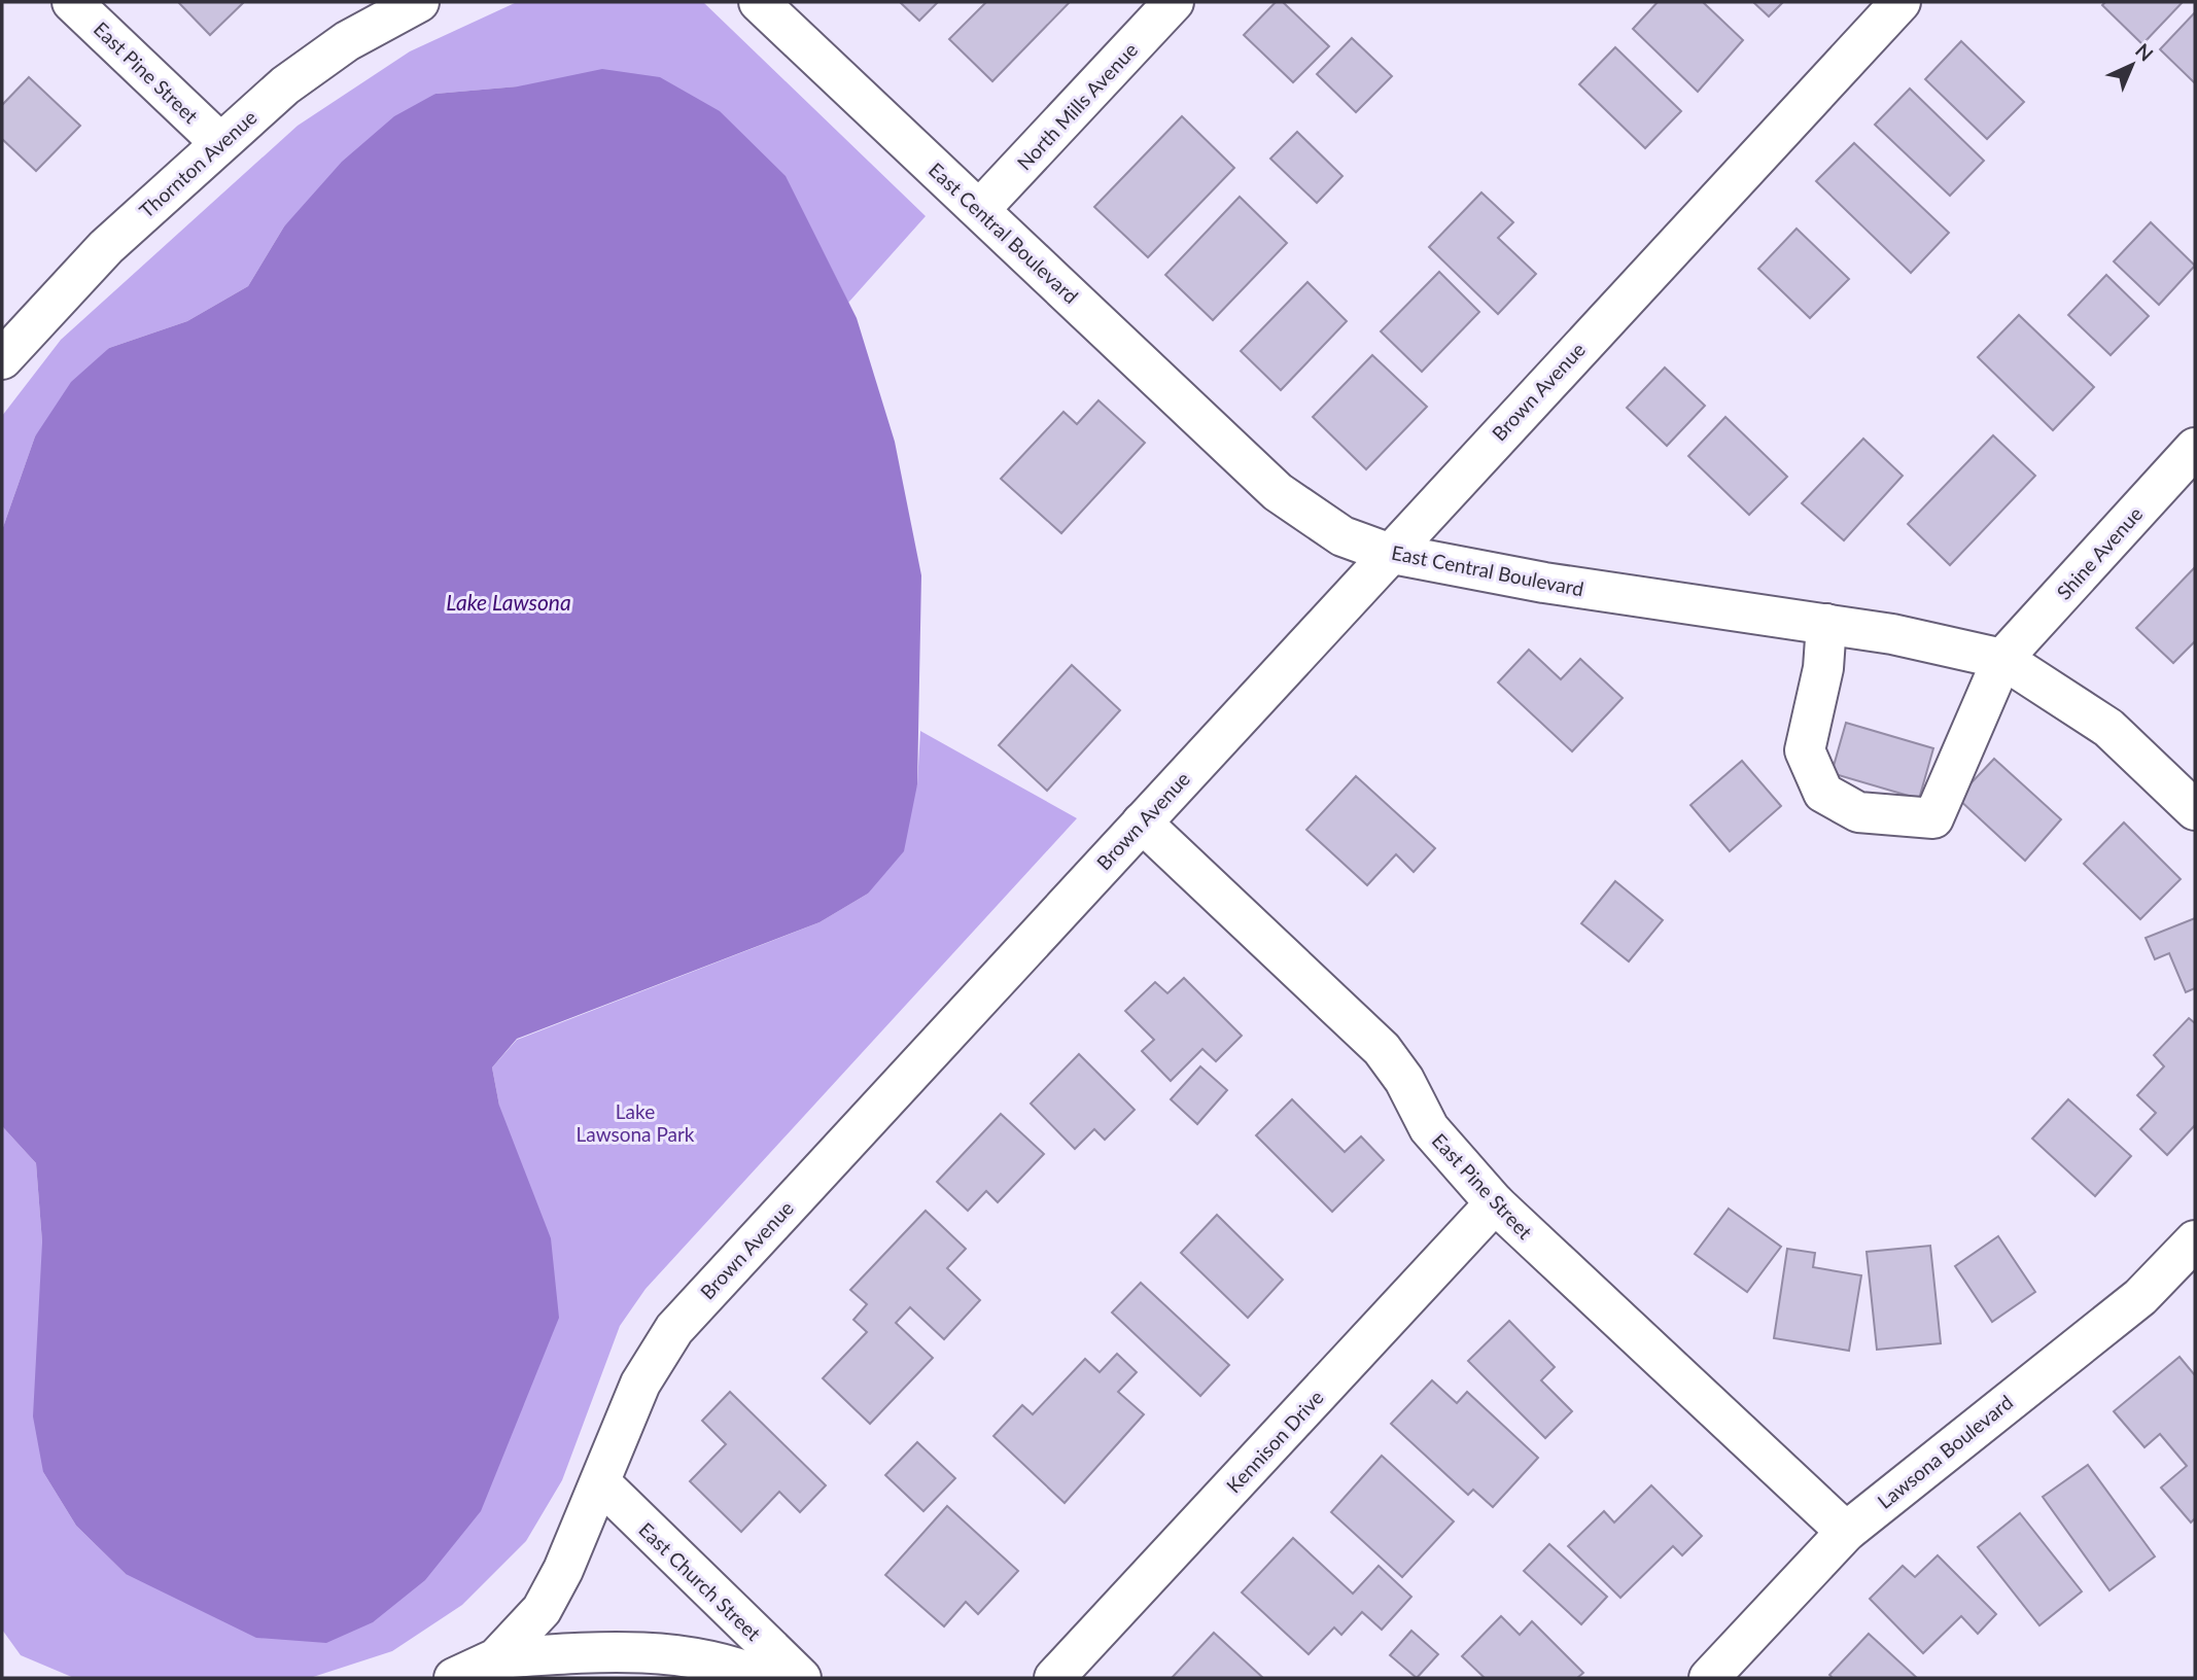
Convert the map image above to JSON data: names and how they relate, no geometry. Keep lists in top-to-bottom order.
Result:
{
  "streets": {
    "street": [
      "East Pine Street",
      "North Mills Avenue",
      "Thornton Avenue",
      "East Central Boulevard",
      "Brown Avenue",
      "Shine Avenue",
      "Kennison Drive",
      "Lawsona Boulevard",
      "East Church Street"
    ]
  },
  "crossings": [
    ["East Pine Street", "Thornton Avenue"],
    ["East Pine Street", "Brown Avenue"],
    ["East Pine Street", "Kennison Drive"],
    ["East Pine Street", "Lawsona Boulevard"],
    ["North Mills Avenue", "East Central Boulevard"],
    ["East Central Boulevard", "Brown Avenue"],
    ["East Central Boulevard", "Shine Avenue"],
    ["Brown Avenue", "East Church Street"]
  ],
  "water": ["Lake Lawsona"],
  "parks": ["Lake Lawsona Park"],
  "north": "top right"
}
